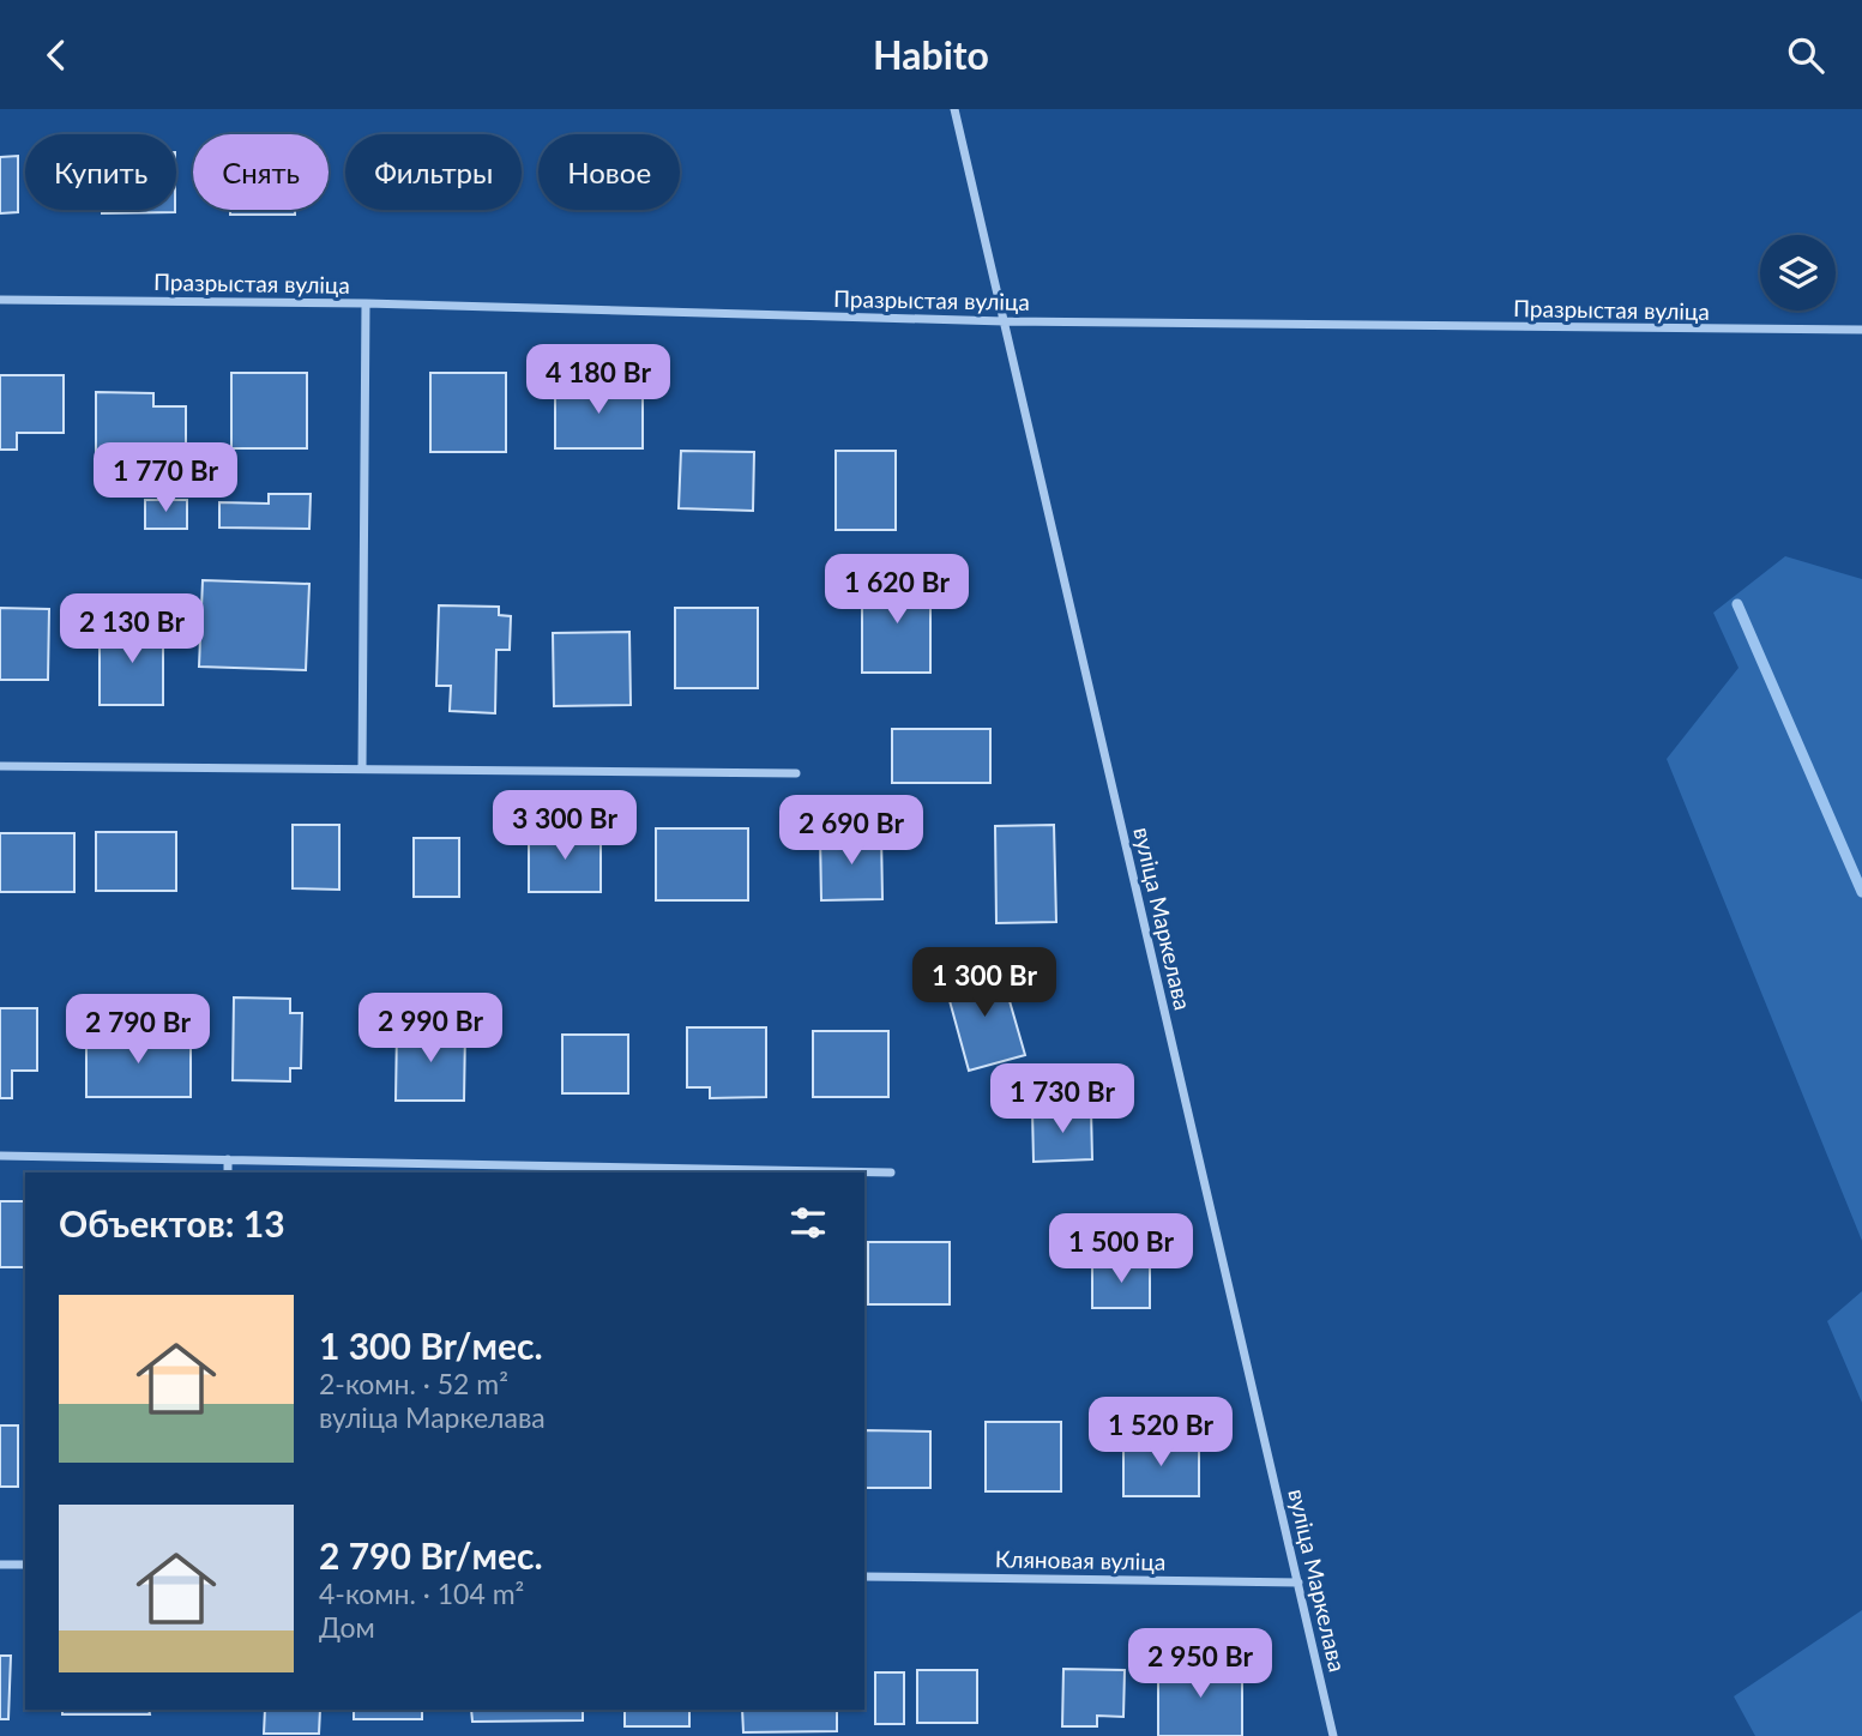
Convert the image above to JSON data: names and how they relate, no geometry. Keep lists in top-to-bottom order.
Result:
{
  "streets": {
    "street": ["Празрыстая вуліца", "вуліца Маркелава", "Кляновая вуліца"]
  },
  "crossings": [
    ["Празрыстая вуліца", "вуліца Маркелава"],
    ["вуліца Маркелава", "Кляновая вуліца"]
  ],
  "page": {
    "header": "Habito",
    "chip": [
      "Купить",
      "Снять",
      "Фильтры",
      "Новое"
    ],
    "price": [
      "4 180 Br",
      "1 770 Br",
      "1 620 Br",
      "2 130 Br",
      "3 300 Br",
      "2 690 Br",
      "1 300 Br",
      "2 990 Br",
      "2 790 Br",
      "1 730 Br",
      "1 500 Br",
      "1 520 Br",
      "2 950 Br"
    ],
    "heading": "Объектов: 13",
    "list": [
      {
        "name": "1 300 Br/мес.",
        "note": "2-комн. · 52 m² · вуліца Маркелава"
      },
      {
        "name": "2 790 Br/мес.",
        "note": "4-комн. · 104 m² · Дом"
      }
    ]
  }
}
